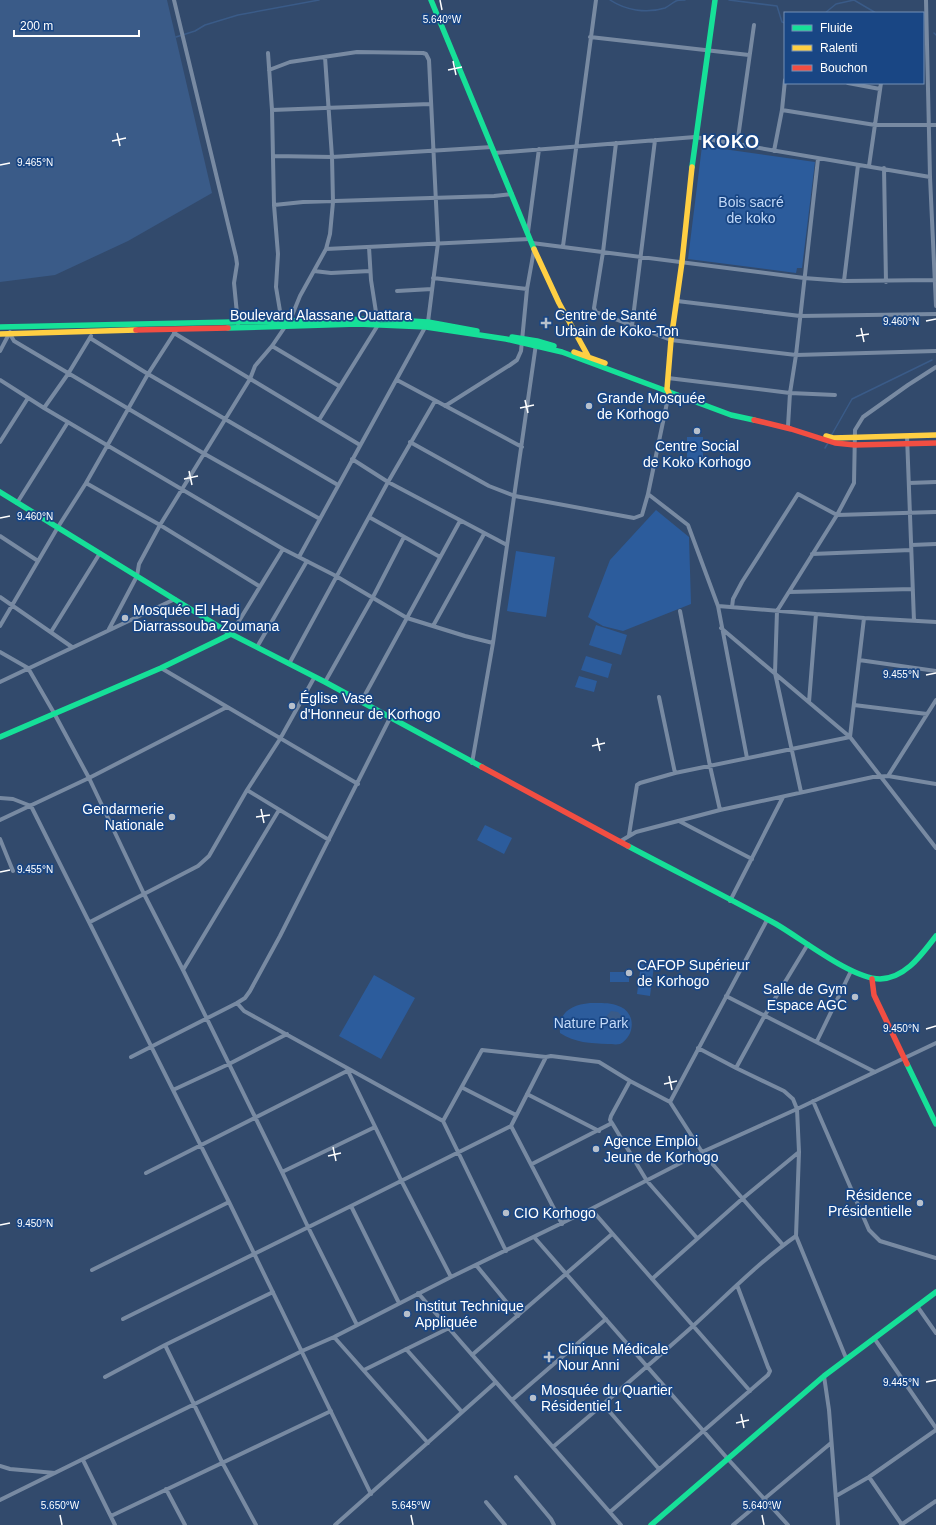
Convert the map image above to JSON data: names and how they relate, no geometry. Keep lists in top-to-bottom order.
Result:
{
  "streets": {
    "main road": ["Boulevard Alassane Ouattara"]
  },
  "districts": ["KOKO"],
  "parks": ["Bois sacré de koko", "Nature Park"],
  "places": {
    "health": ["Centre de Santé Urbain de Koko-Ton", "Clinique Médicale Nour Anni"],
    "other": [
      "Grande Mosquée de Korhogo",
      "Centre Social de Koko Korhogo",
      "Mosquée El Hadj Diarrassouba Zoumana",
      "Église Vase d'Honneur de Korhogo",
      "Gendarmerie Nationale",
      "CAFOP Supérieur de Korhogo",
      "Salle de Gym Espace AGC",
      "Agence Emploi Jeune de Korhogo",
      "Résidence Présidentielle",
      "CIO Korhogo",
      "Institut Technique Appliquée",
      "Mosquée du Quartier Résidentiel 1"
    ]
  },
  "legend": ["Fluide", "Ralenti", "Bouchon"],
  "scale_bar": "200 m",
  "coordinates": [
    "5.640°W",
    "9.465°N",
    "9.460°N",
    "9.455°N",
    "9.450°N",
    "9.445°N",
    "5.650°W",
    "5.645°W"
  ]
}
